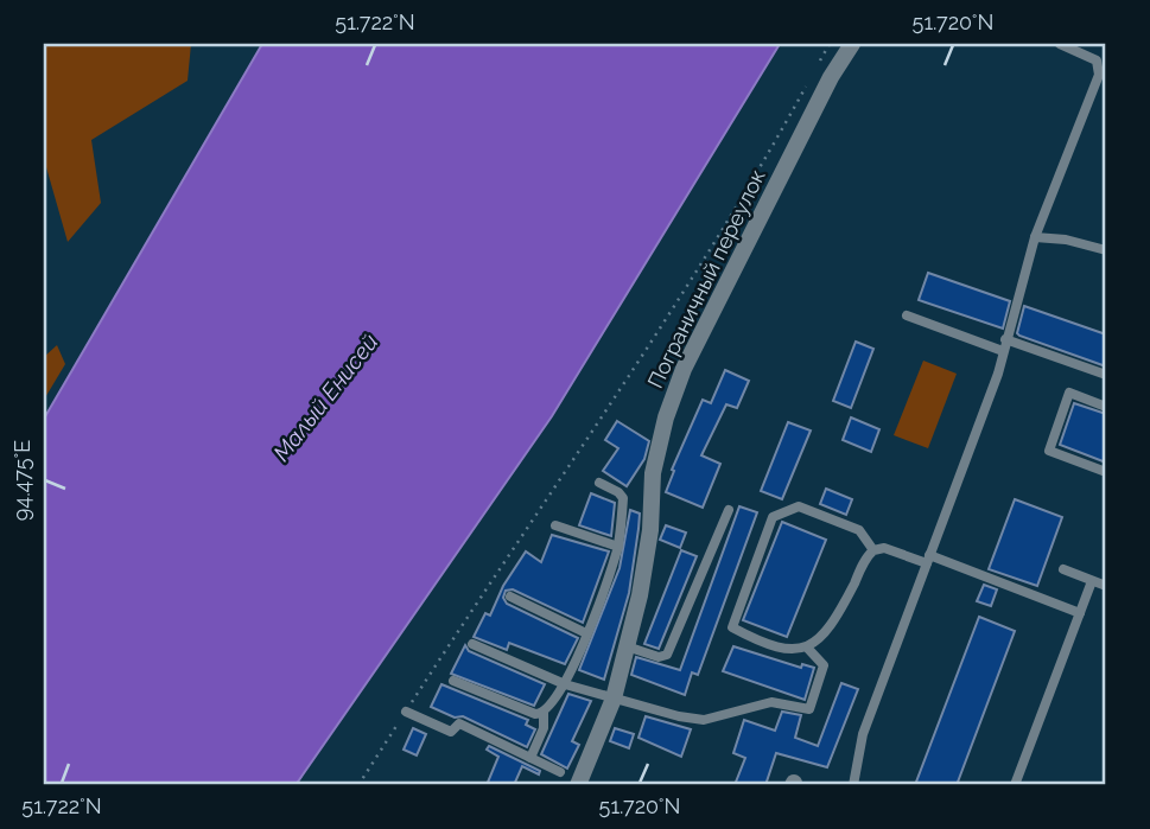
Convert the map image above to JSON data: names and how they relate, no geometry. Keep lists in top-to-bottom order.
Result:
{
  "streets": {
    "street": ["Пограничный переулок"]
  },
  "water": ["Малый Енисей"],
  "coordinates": ["51.722°N", "51.720°N", "94.475°E"]
}
